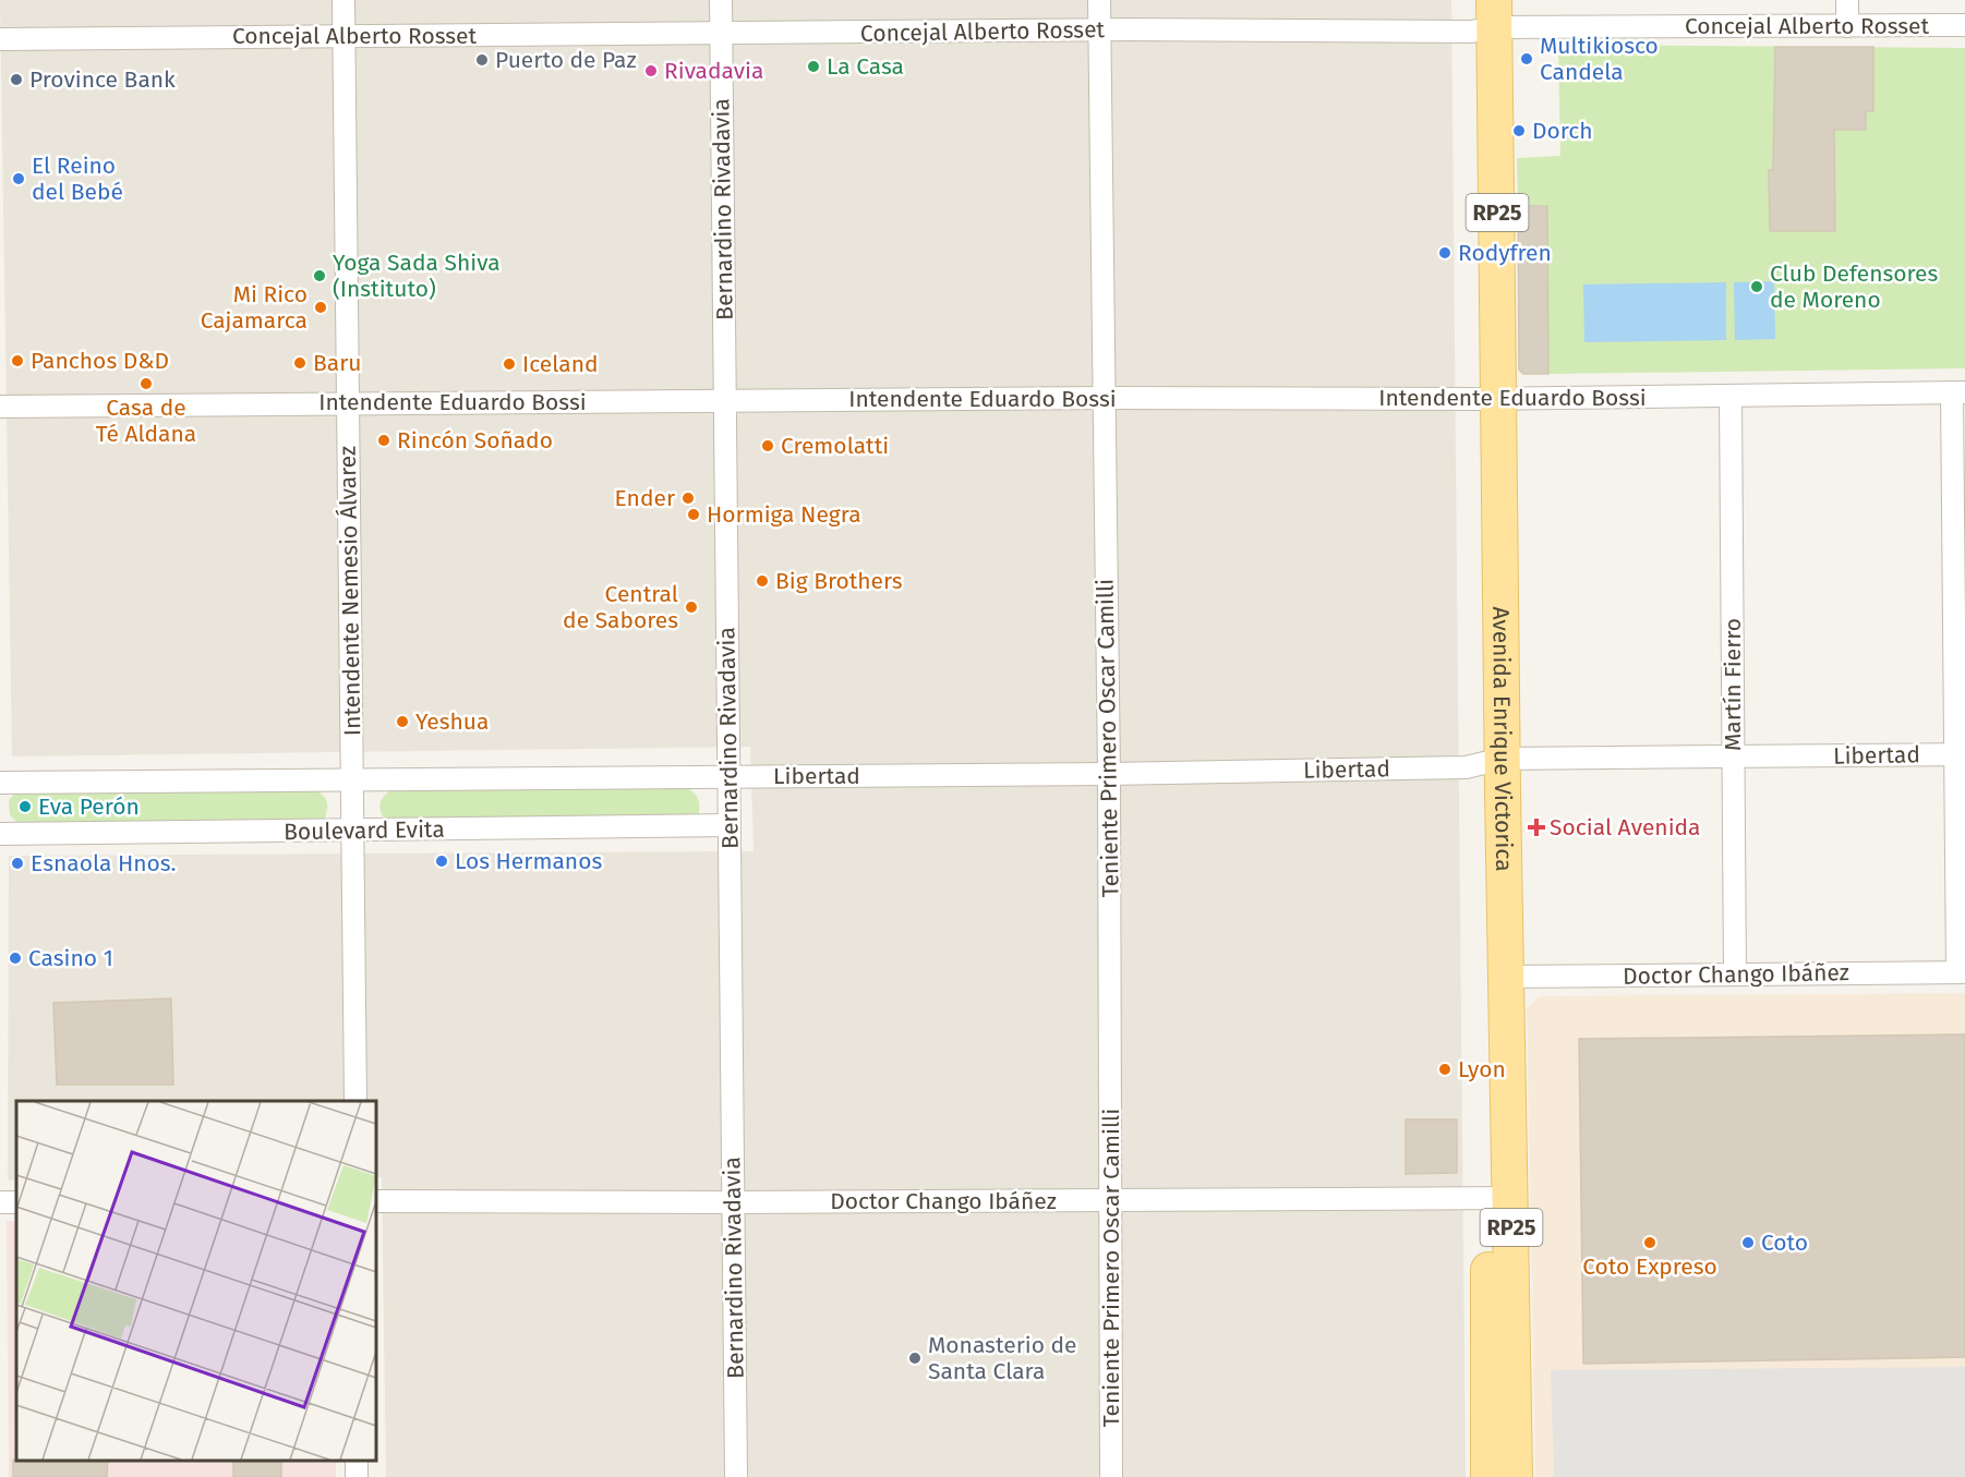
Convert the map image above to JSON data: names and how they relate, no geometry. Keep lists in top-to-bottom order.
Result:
{
  "streets": {
    "main road": ["RP25", "Avenida Enrique Victorica"],
    "street": [
      "Concejal Alberto Rosset",
      "Bernardino Rivadavia",
      "Intendente Eduardo Bossi",
      "Intendente Nemesio Álvarez",
      "Martín Fierro",
      "Teniente Primero Oscar Camilli",
      "Libertad",
      "Boulevard Evita",
      "Doctor Chango Ibáñez"
    ]
  },
  "crossings": [
    ["Concejal Alberto Rosset", "Bernardino Rivadavia"],
    ["Concejal Alberto Rosset", "Intendente Nemesio Álvarez"],
    ["Concejal Alberto Rosset", "Teniente Primero Oscar Camilli"],
    ["Concejal Alberto Rosset", "Avenida Enrique Victorica"],
    ["Bernardino Rivadavia", "Intendente Eduardo Bossi"],
    ["Bernardino Rivadavia", "Libertad"],
    ["Bernardino Rivadavia", "Boulevard Evita"],
    ["Bernardino Rivadavia", "Doctor Chango Ibáñez"],
    ["Intendente Eduardo Bossi", "Intendente Nemesio Álvarez"],
    ["Intendente Eduardo Bossi", "Martín Fierro"],
    ["Intendente Eduardo Bossi", "Teniente Primero Oscar Camilli"],
    ["Intendente Eduardo Bossi", "Avenida Enrique Victorica"],
    ["Intendente Nemesio Álvarez", "Boulevard Evita"],
    ["Martín Fierro", "Libertad"],
    ["Martín Fierro", "Doctor Chango Ibáñez"],
    ["Teniente Primero Oscar Camilli", "Libertad"],
    ["Teniente Primero Oscar Camilli", "Doctor Chango Ibáñez"],
    ["Avenida Enrique Victorica", "Libertad"],
    ["Avenida Enrique Victorica", "Doctor Chango Ibáñez"]
  ],
  "places": {
    "other": [
      "Multikiosco Candela",
      "Puerto de Paz",
      "La Casa",
      "Rivadavia",
      "Province Bank",
      "Dorch",
      "El Reino del Bebé",
      "Rodyfren",
      "Yoga Sada Shiva (Instituto)",
      "Club Defensores de Moreno",
      "Mi Rico Cajamarca",
      "Panchos D&D",
      "Baru",
      "Iceland",
      "Casa de Té Aldana",
      "Rincón Soñado",
      "Cremolatti",
      "Ender",
      "Hormiga Negra",
      "Big Brothers",
      "Central de Sabores",
      "Yeshua",
      "Eva Perón",
      "Los Hermanos",
      "Esnaola Hnos.",
      "Casino 1",
      "Lyon",
      "Coto Expreso",
      "Coto",
      "Monasterio de Santa Clara"
    ],
    "health": ["Social Avenida"]
  }
}
